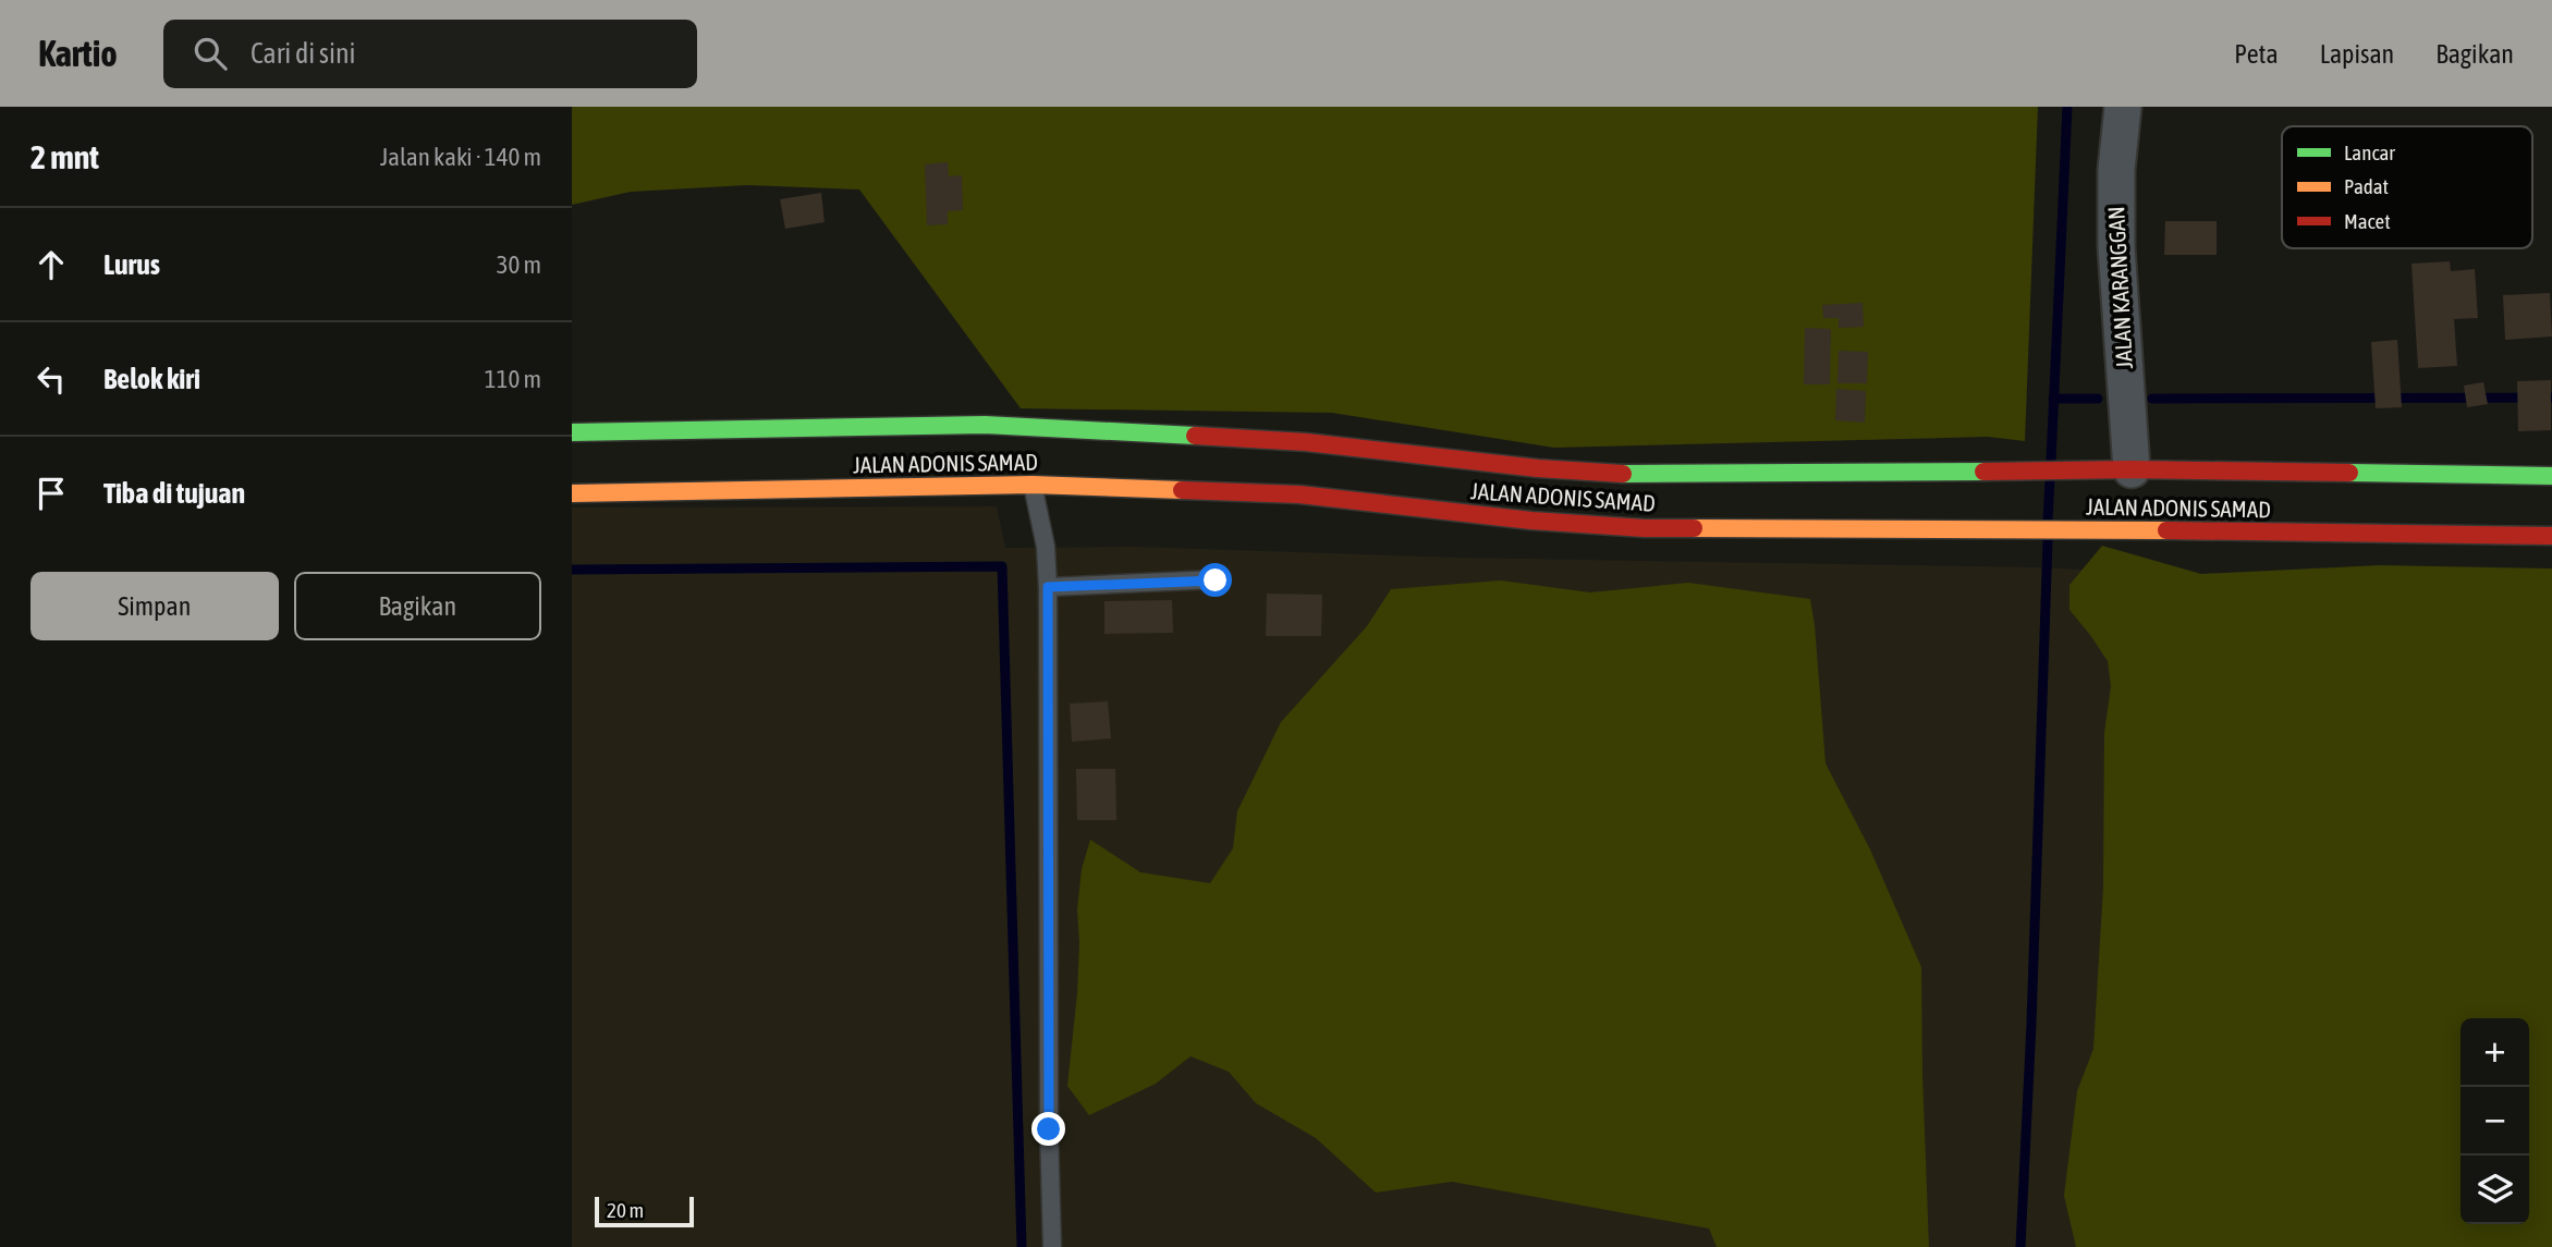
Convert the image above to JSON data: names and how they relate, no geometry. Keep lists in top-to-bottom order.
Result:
{
  "streets": {
    "highway": ["JALAN ADONIS SAMAD"],
    "street": ["JALAN KARANGGAN"]
  },
  "crossings": [
    ["JALAN KARANGGAN", "JALAN ADONIS SAMAD"]
  ],
  "legend": ["Lancar", "Padat", "Macet"],
  "scale_bar": "20 m",
  "page": {
    "header": "Kartio",
    "search": "Cari di sini",
    "nav": ["Peta", "Lapisan", "Bagikan"],
    "heading": ["2 mnt", "Jalan kaki · 140 m"],
    "list": [
      ["Lurus", "30 m"],
      ["Belok kiri", "110 m"],
      "Tiba di tujuan"
    ],
    "buttons": ["Simpan", "Bagikan"],
    "map_buttons": ["+", "−"],
    "scale": "20 m"
  }
}
